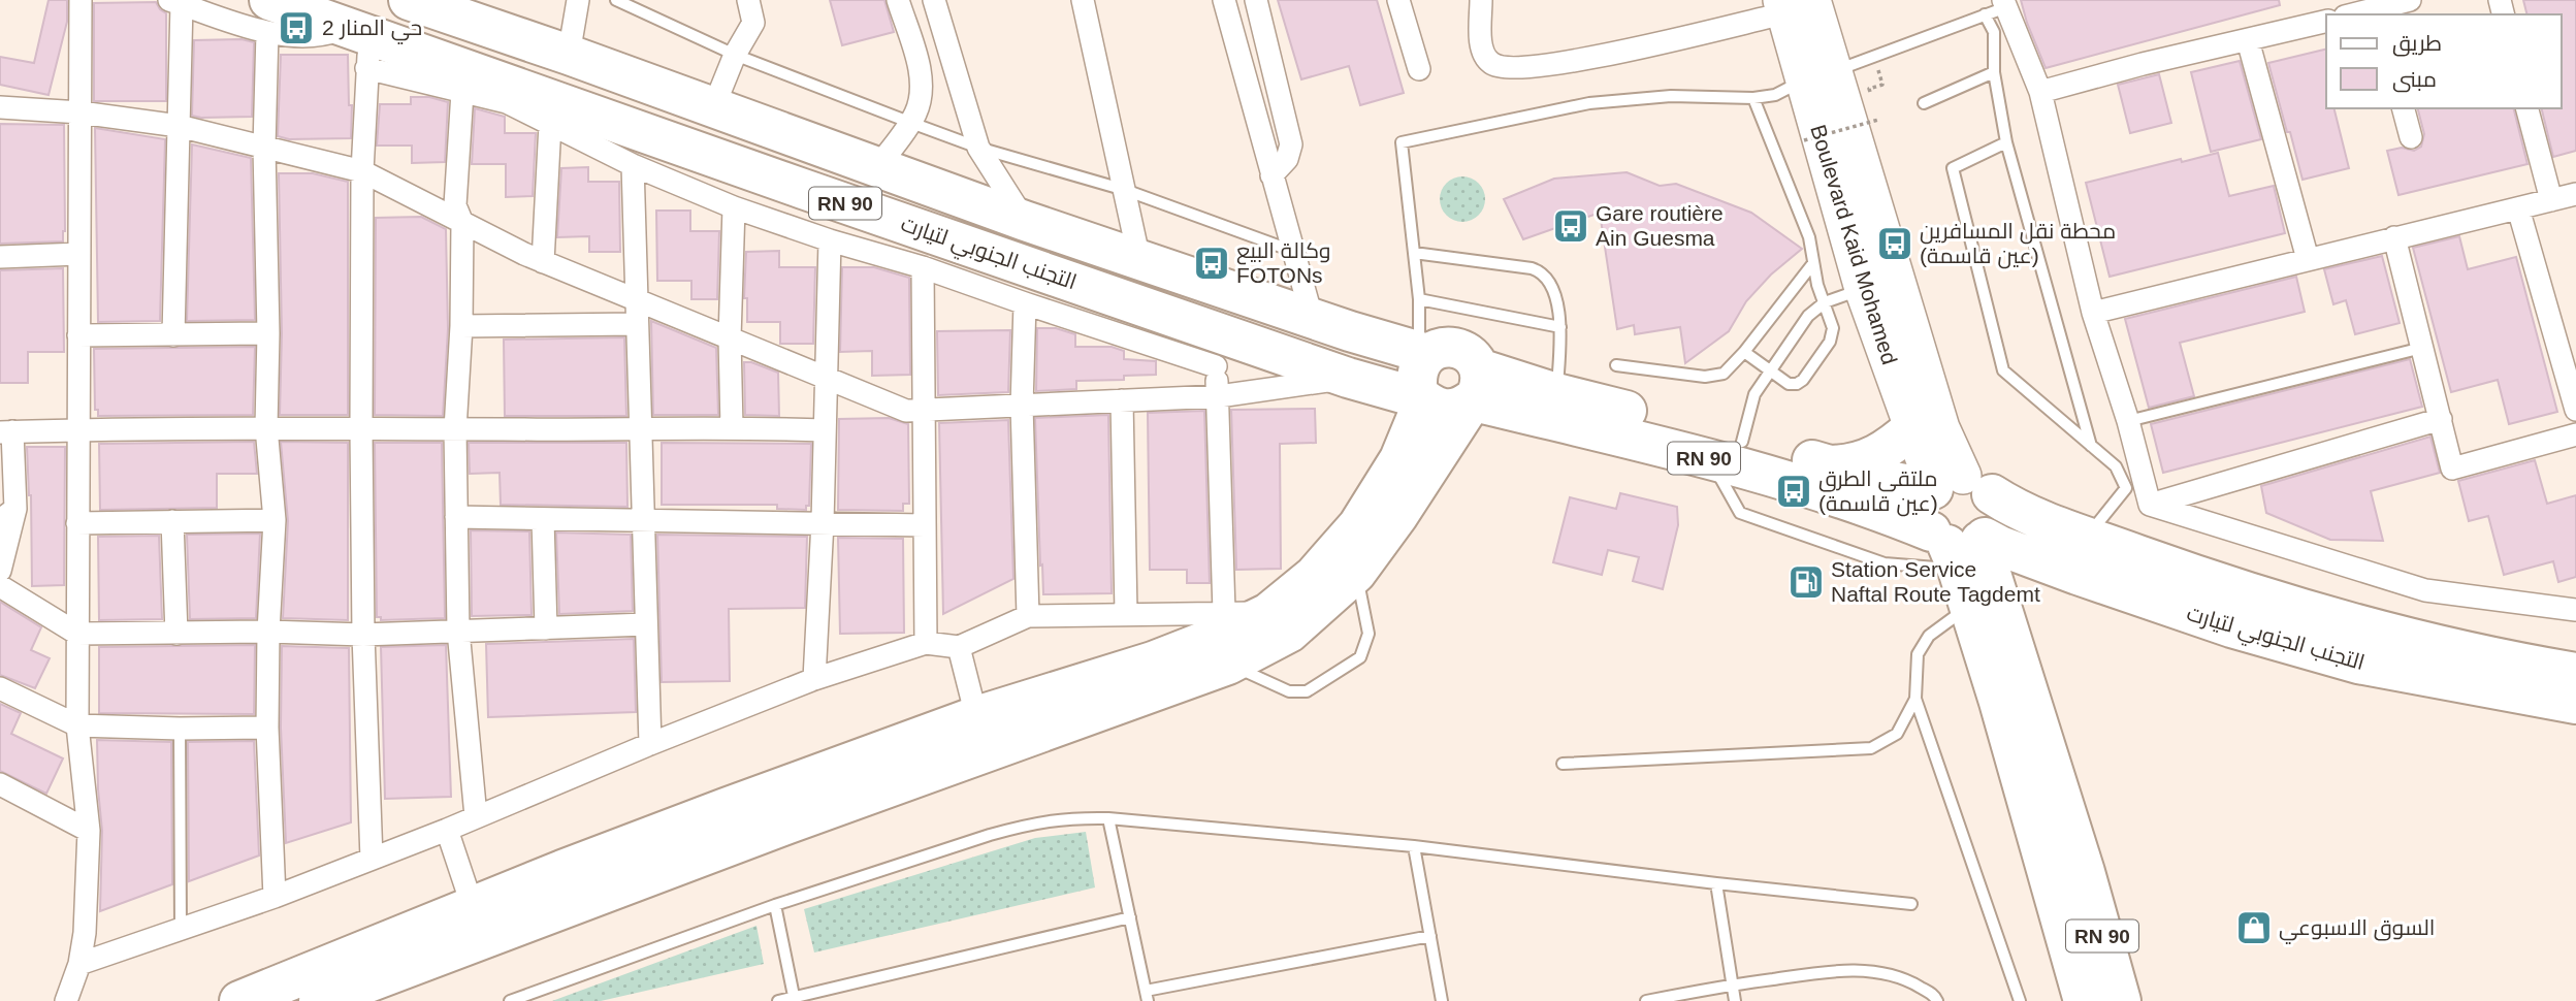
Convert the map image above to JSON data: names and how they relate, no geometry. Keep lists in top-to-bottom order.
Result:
{
  "streets": {
    "highway": ["RN 90", "التجنب الجنوبي لتيارت"],
    "main road": ["Boulevard Kaid Mohamed"]
  },
  "crossings": [
    ["RN 90", "Boulevard Kaid Mohamed"],
    ["RN 90", "التجنب الجنوبي لتيارت"],
    ["Boulevard Kaid Mohamed", "التجنب الجنوبي لتيارت"]
  ],
  "places": {
    "bus stop": [
      "حي المنار 2",
      "Gare routière Ain Guesma",
      "محطة نقل المسافرين (عين قاسمة)",
      "وكالة البيع FOTONs",
      "ملتقى الطرق (عين قاسمة)"
    ],
    "fuel station": ["Station Service Naftal Route Tagdemt"],
    "shop": ["السوق الاسبوعي"]
  },
  "legend": ["طريق", "مبنى"]
}
